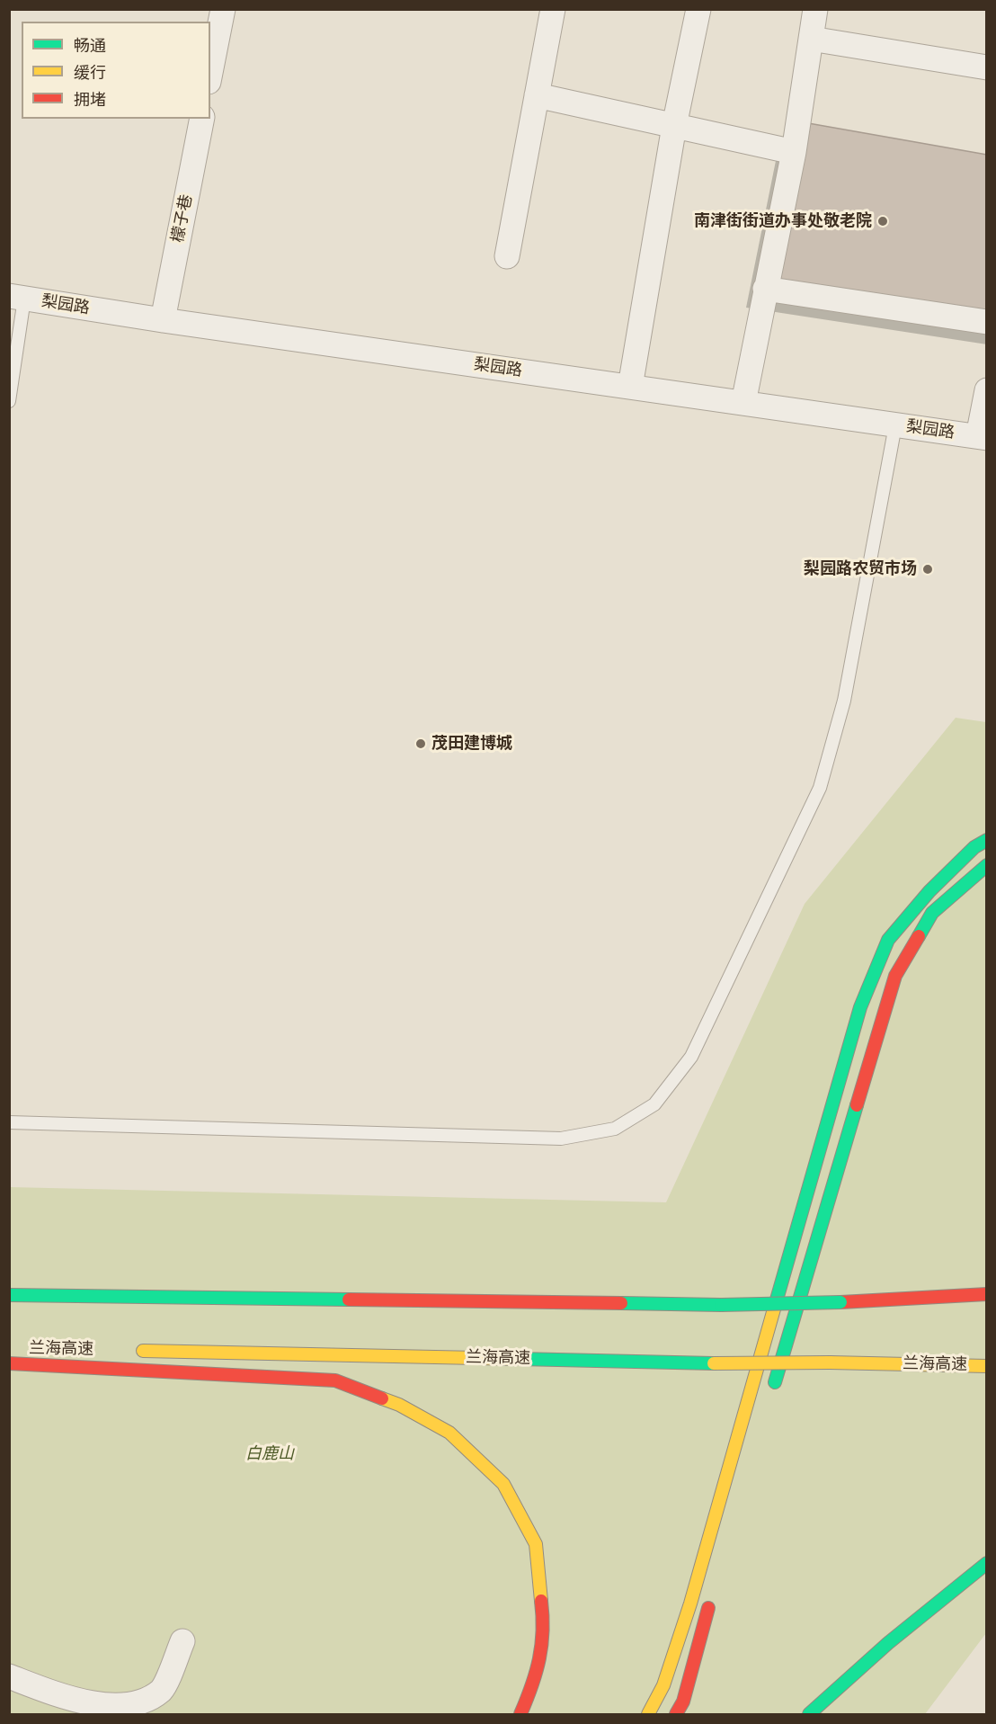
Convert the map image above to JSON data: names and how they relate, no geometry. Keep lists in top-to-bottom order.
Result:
{
  "streets": {
    "highway": ["兰海高速"],
    "street": ["檬子巷", "梨园路"]
  },
  "crossings": [
    ["檬子巷", "梨园路"]
  ],
  "parks": ["白鹿山"],
  "places": ["南津街街道办事处敬老院", "梨园路农贸市场", "茂田建博城"],
  "legend": ["畅通", "缓行", "拥堵"]
}
